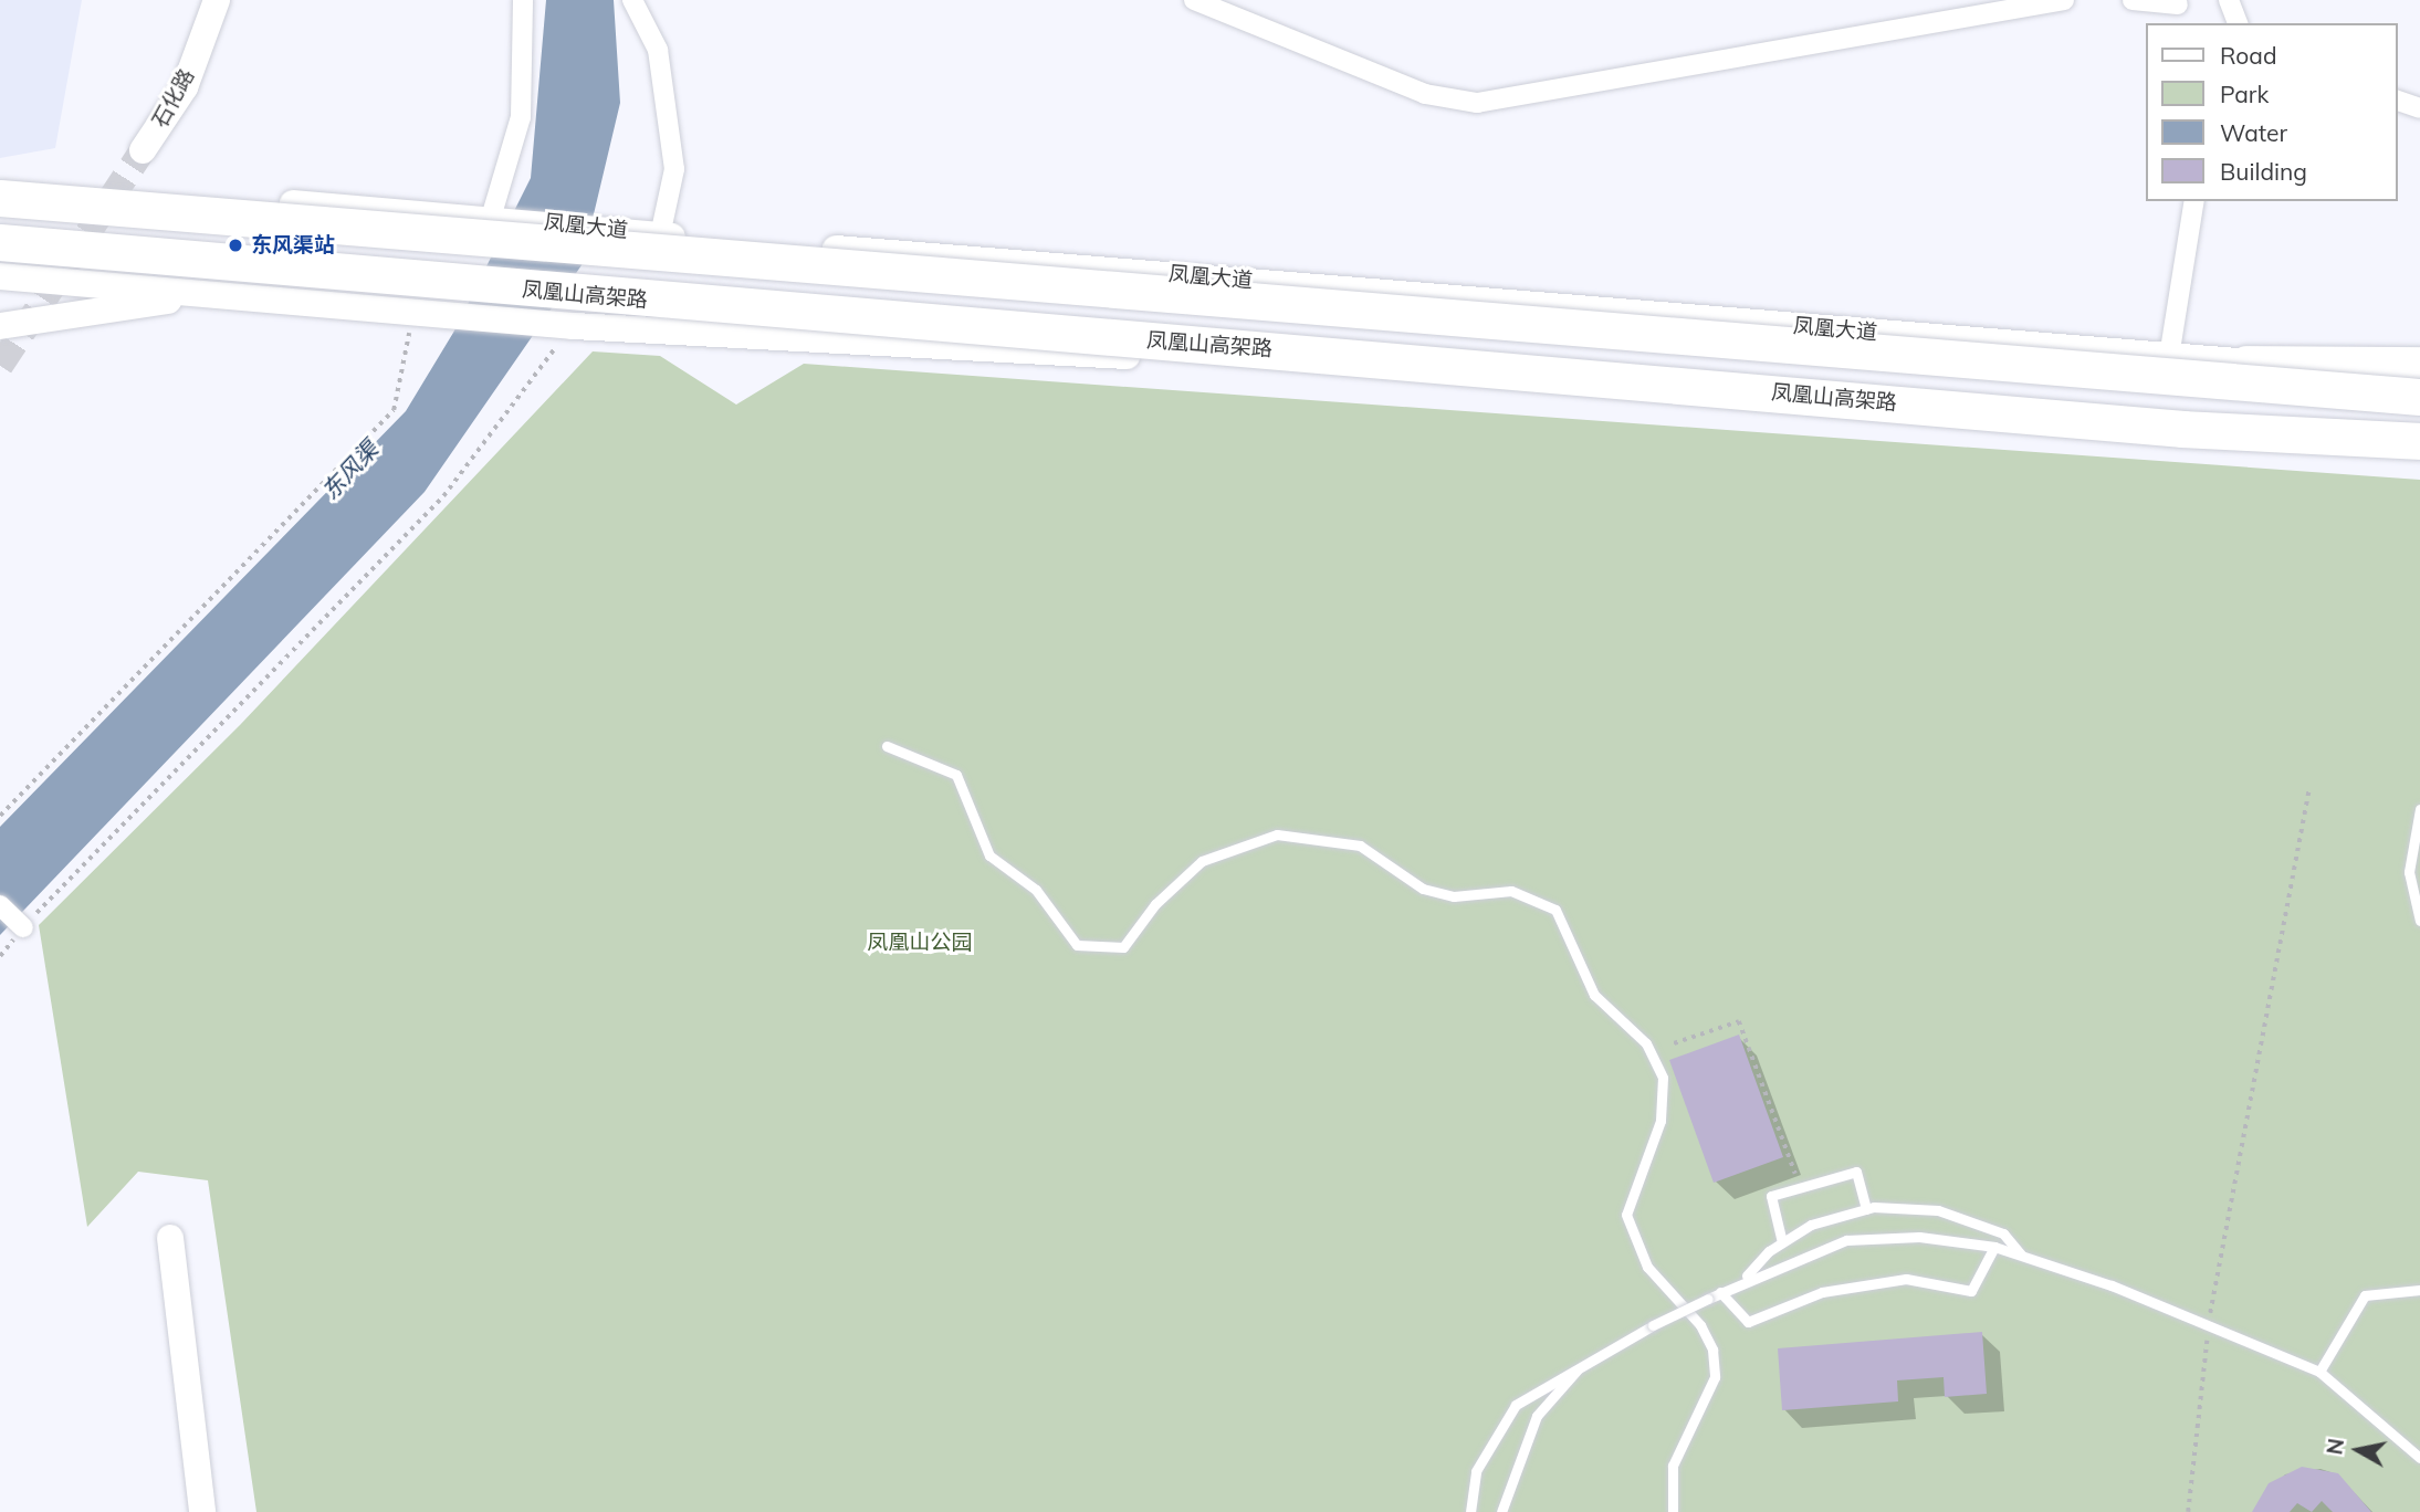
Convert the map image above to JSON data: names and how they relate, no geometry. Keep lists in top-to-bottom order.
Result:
{
  "streets": {
    "highway": ["凤凰山高架路"],
    "main road": ["石化路", "凤凰大道"]
  },
  "water": ["东风渠"],
  "parks": ["凤凰山公园"],
  "places": ["东风渠站"],
  "legend": [
    "Road",
    "Park",
    "Water",
    "Building"
  ],
  "north": "left"
}
